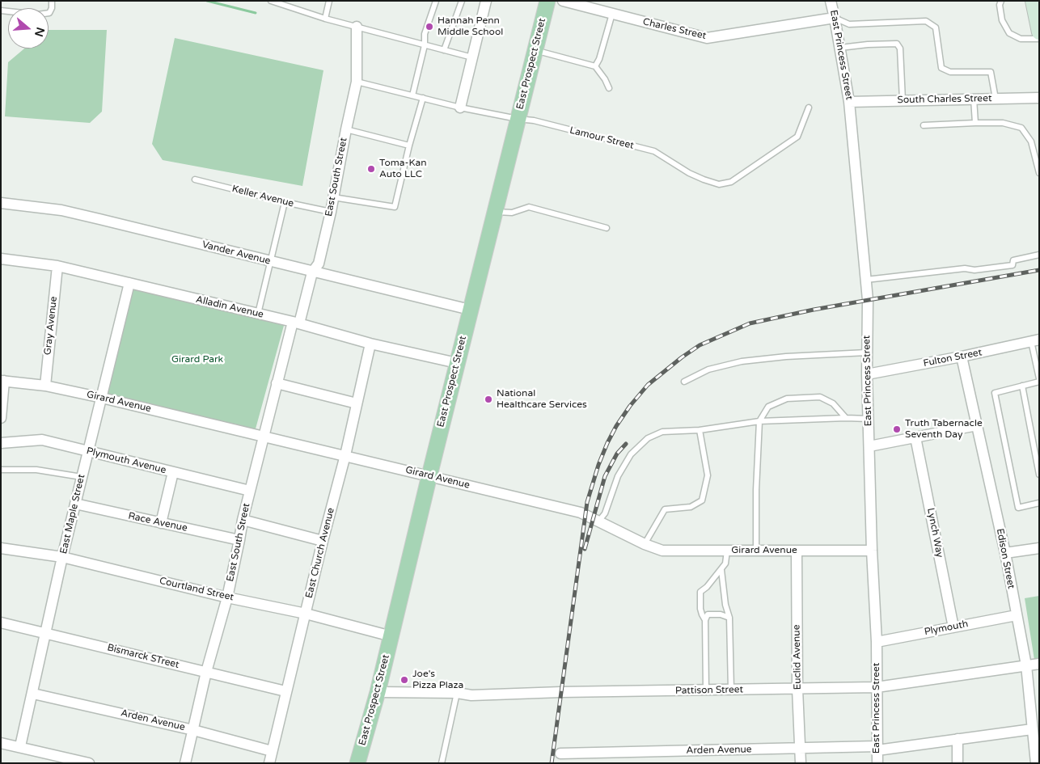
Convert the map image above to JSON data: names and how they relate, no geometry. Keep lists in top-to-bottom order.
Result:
{
  "streets": {
    "main road": ["East Prospect Street"],
    "street": [
      "Charles Street",
      "East Princess Street",
      "South Charles Street",
      "East South Street",
      "Vander Avenue",
      "Alladin Avenue",
      "Gray Avenue",
      "Fulton Street",
      "Girard Avenue",
      "Plymouth Avenue",
      "East Maple Street",
      "Race Avenue",
      "Lynch Way",
      "East Church Avenue",
      "Edison Street",
      "Courtland Street",
      "Plymouth",
      "Bismarck STreet",
      "Euclid Avenue",
      "Pattison Street",
      "Arden Avenue"
    ],
    "lane": ["Lamour Street", "Keller Avenue"]
  },
  "crossings": [
    ["Charles Street", "East Princess Street"],
    ["East Princess Street", "South Charles Street"],
    ["East Princess Street", "Fulton Street"],
    ["East Princess Street", "Girard Avenue"],
    ["East Princess Street", "Plymouth"],
    ["East Princess Street", "Pattison Street"],
    ["East Princess Street", "Arden Avenue"],
    ["East Prospect Street", "Lamour Street"],
    ["East Prospect Street", "Vander Avenue"],
    ["East Prospect Street", "Alladin Avenue"],
    ["East Prospect Street", "Girard Avenue"],
    ["East Prospect Street", "Courtland Street"],
    ["East Prospect Street", "Pattison Street"],
    ["Lamour Street", "East South Street"],
    ["East South Street", "Keller Avenue"],
    ["East South Street", "Vander Avenue"],
    ["East South Street", "Alladin Avenue"],
    ["East South Street", "Girard Avenue"],
    ["East South Street", "Plymouth Avenue"],
    ["East South Street", "Race Avenue"],
    ["East South Street", "Courtland Street"],
    ["East South Street", "Bismarck STreet"],
    ["East South Street", "Arden Avenue"],
    ["Alladin Avenue", "Gray Avenue"],
    ["Alladin Avenue", "East Maple Street"],
    ["Alladin Avenue", "East Church Avenue"],
    ["Gray Avenue", "Girard Avenue"],
    ["Fulton Street", "Edison Street"],
    ["Girard Avenue", "East Maple Street"],
    ["Girard Avenue", "East Church Avenue"],
    ["Girard Avenue", "Euclid Avenue"],
    ["Plymouth Avenue", "East Maple Street"],
    ["East Maple Street", "Race Avenue"],
    ["East Maple Street", "Courtland Street"],
    ["East Maple Street", "Bismarck STreet"],
    ["East Maple Street", "Arden Avenue"],
    ["Lynch Way", "Plymouth"],
    ["East Church Avenue", "Courtland Street"],
    ["East Church Avenue", "Bismarck STreet"],
    ["East Church Avenue", "Arden Avenue"],
    ["Edison Street", "Plymouth"],
    ["Edison Street", "Pattison Street"],
    ["Edison Street", "Arden Avenue"],
    ["Euclid Avenue", "Pattison Street"],
    ["Euclid Avenue", "Arden Avenue"]
  ],
  "parks": ["Girard Park"],
  "places": [
    "Hannah Penn Middle School",
    "Toma-Kan Auto LLC",
    "National Healthcare Services",
    "Truth Tabernacle Seventh Day",
    "Joe's Pizza Plaza"
  ],
  "north": "right"
}
